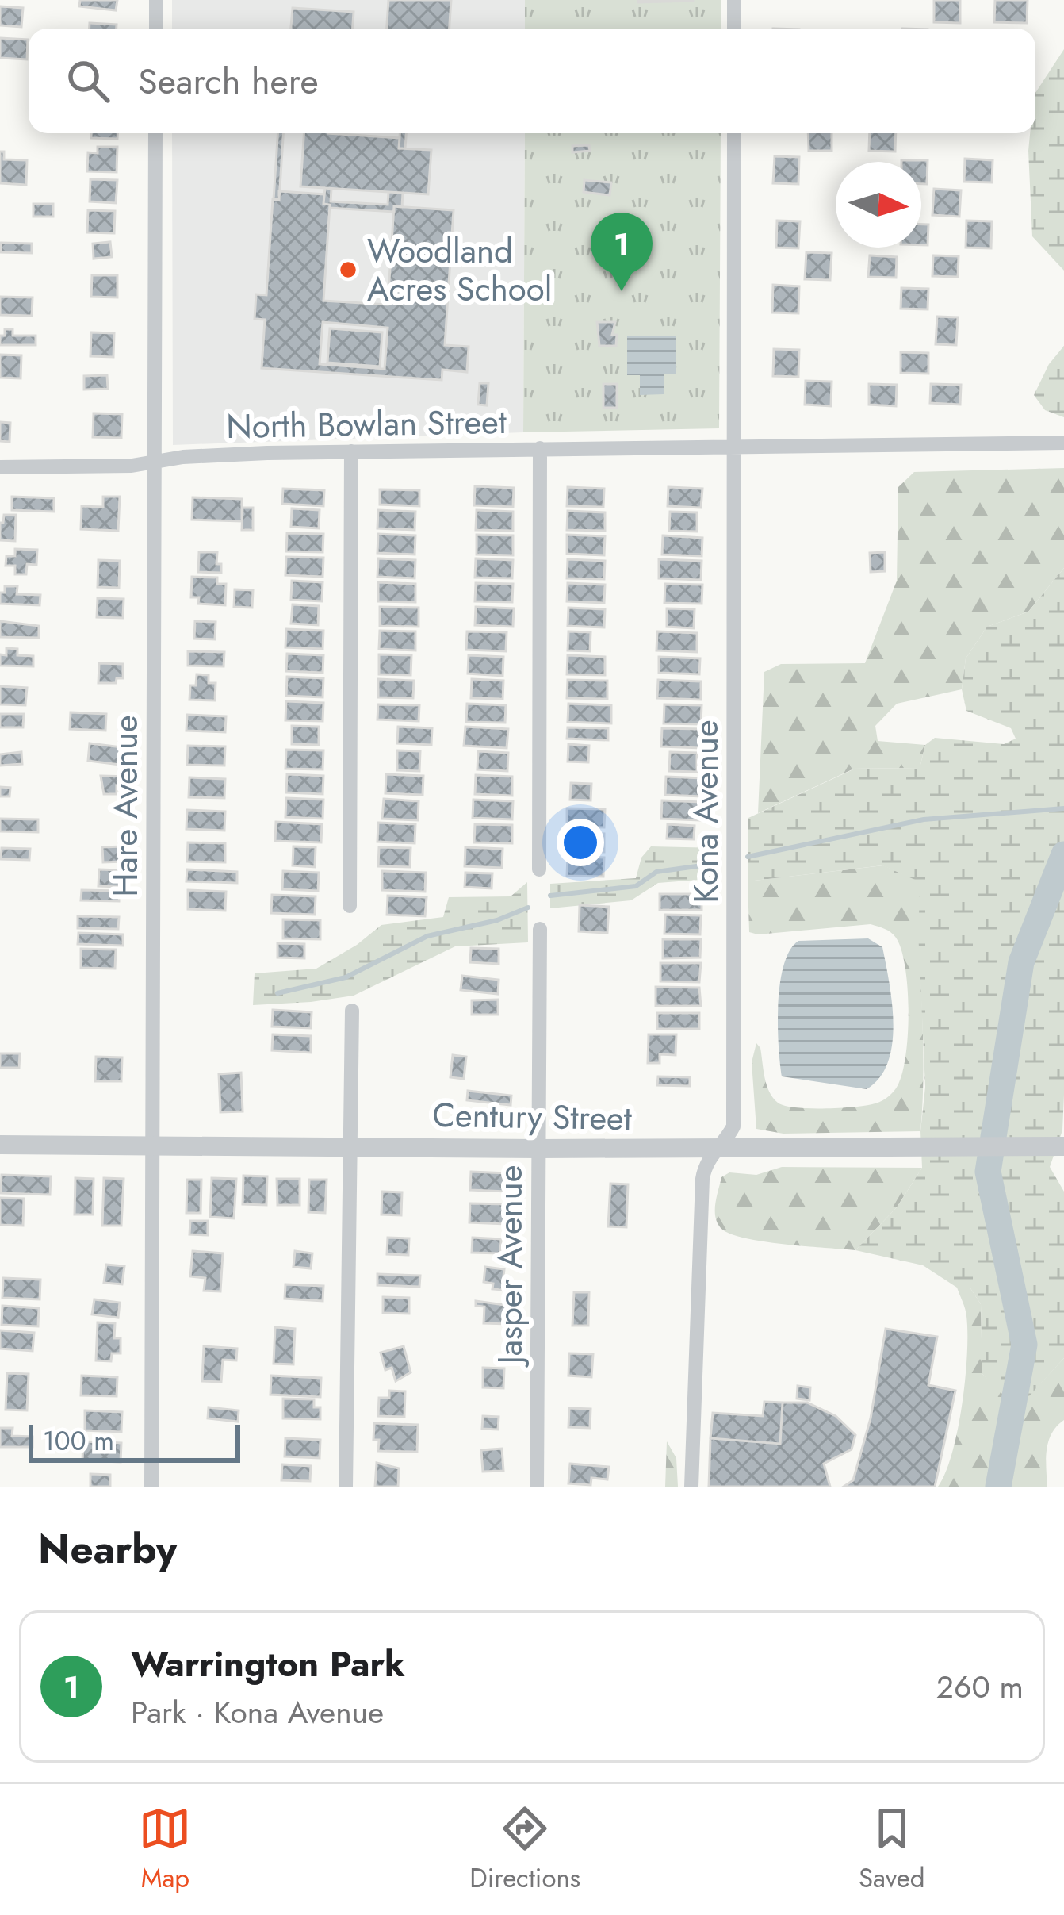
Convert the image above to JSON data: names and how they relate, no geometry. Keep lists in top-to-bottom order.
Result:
{
  "streets": {
    "street": [
      "North Bowlan Street",
      "Hare Avenue",
      "Kona Avenue",
      "Century Street",
      "Jasper Avenue"
    ]
  },
  "crossings": [
    ["North Bowlan Street", "Hare Avenue"],
    ["North Bowlan Street", "Kona Avenue"],
    ["Hare Avenue", "Century Street"],
    ["Kona Avenue", "Century Street"],
    ["Century Street", "Jasper Avenue"]
  ],
  "places": ["Woodland Acres School"],
  "scale_bar": "100 m",
  "north": "right",
  "page": {
    "search": "Search here",
    "pins": "1",
    "scale": "100 m",
    "heading": "Nearby",
    "list": [
      {
        "mark": "1",
        "name": "Warrington Park",
        "note": "Park · Kona Avenue",
        "value": "260 m"
      }
    ],
    "nav": ["Map", "Directions", "Saved"]
  }
}
